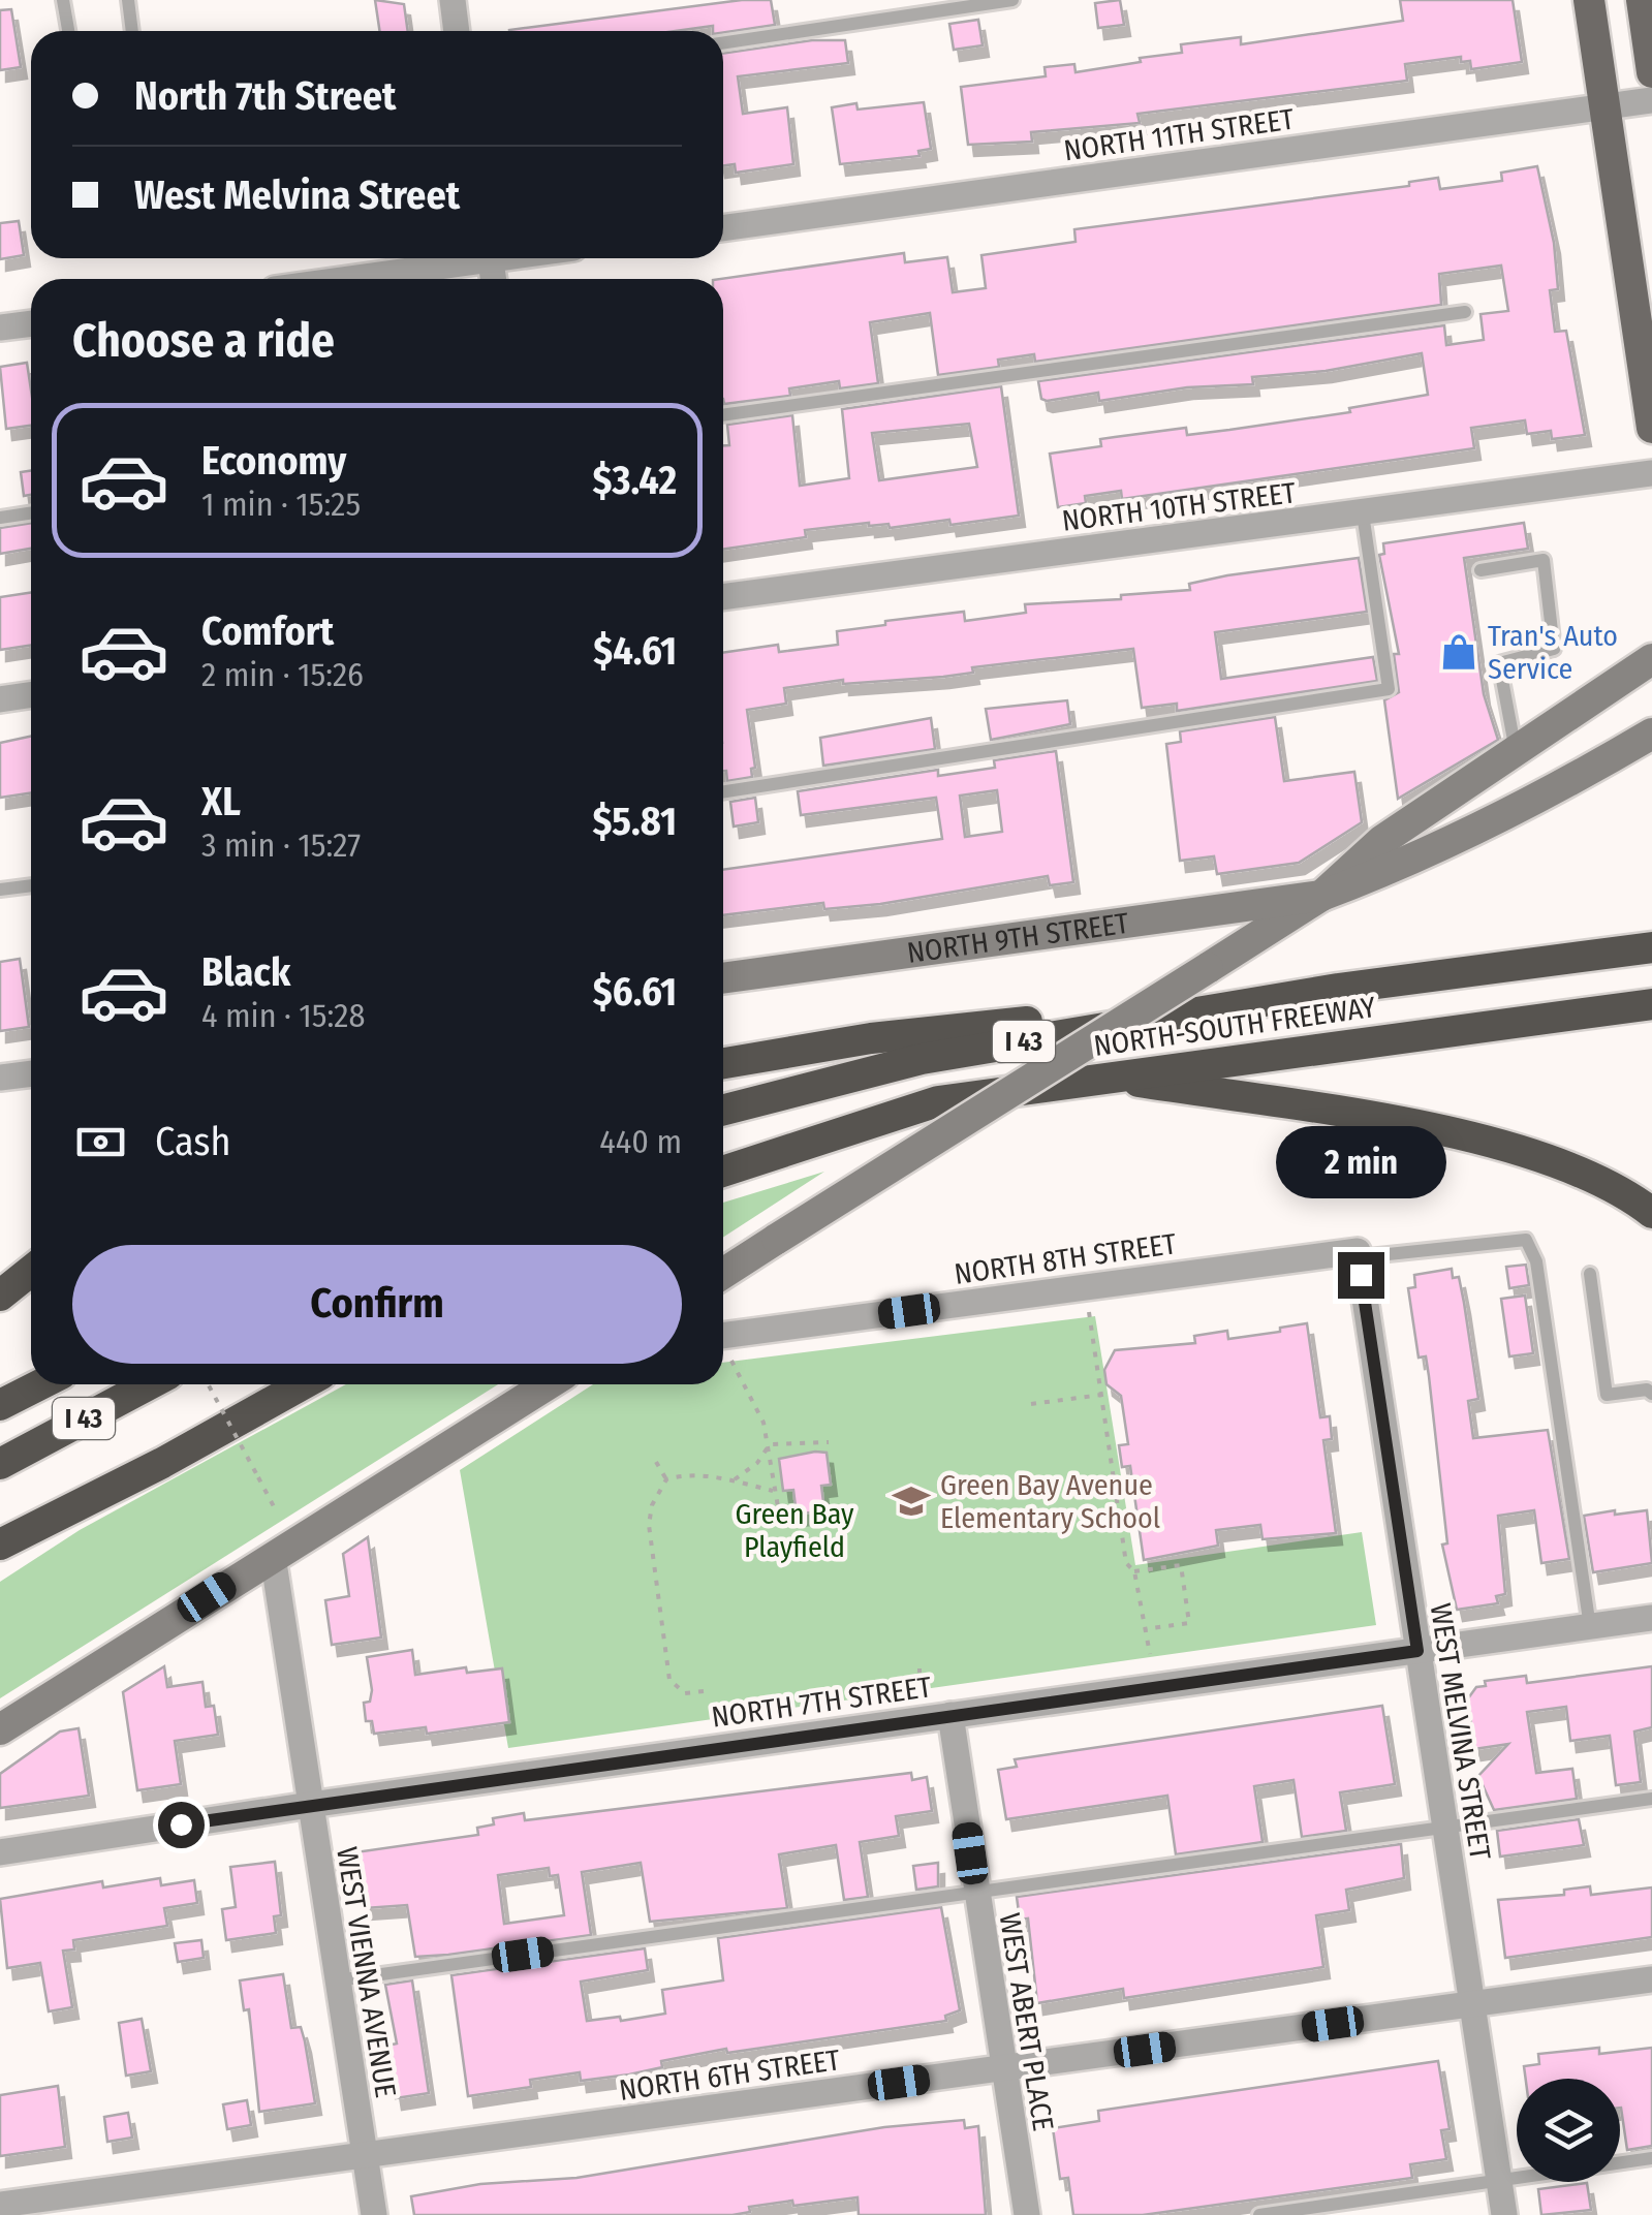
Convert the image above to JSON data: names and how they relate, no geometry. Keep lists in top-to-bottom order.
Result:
{
  "streets": {
    "highway": ["NORTH-SOUTH FREEWAY", "I 43"],
    "main road": ["NORTH 9TH STREET"],
    "street": [
      "NORTH 11TH STREET",
      "NORTH 10TH STREET",
      "NORTH 8TH STREET",
      "NORTH 7TH STREET",
      "WEST MELVINA STREET",
      "WEST VIENNA AVENUE",
      "WEST ABERT PLACE",
      "NORTH 6TH STREET"
    ]
  },
  "crossings": [
    ["NORTH 8TH STREET", "WEST MELVINA STREET"],
    ["NORTH 7TH STREET", "WEST MELVINA STREET"],
    ["NORTH 7TH STREET", "WEST VIENNA AVENUE"],
    ["NORTH 7TH STREET", "WEST ABERT PLACE"],
    ["WEST MELVINA STREET", "NORTH 6TH STREET"],
    ["WEST VIENNA AVENUE", "NORTH 6TH STREET"],
    ["WEST ABERT PLACE", "NORTH 6TH STREET"]
  ],
  "parks": ["Green Bay Playfield"],
  "places": {
    "shop": ["Tran's Auto Service"],
    "school or university": ["Green Bay Avenue Elementary School"]
  },
  "page": {
    "banner": ["North 7th Street", "West Melvina Street"],
    "heading": "Choose a ride",
    "list": [
      {
        "name": "Economy",
        "note": "1 min · 15:25",
        "value": "$3.42"
      },
      {
        "name": "Comfort",
        "note": "2 min · 15:26",
        "value": "$4.61"
      },
      {
        "name": "XL",
        "note": "3 min · 15:27",
        "value": "$5.81"
      },
      {
        "name": "Black",
        "note": "4 min · 15:28",
        "value": "$6.61"
      }
    ],
    "pay": ["Cash", "440 m"],
    "bubble": "2 min",
    "buttons": "Confirm"
  }
}
